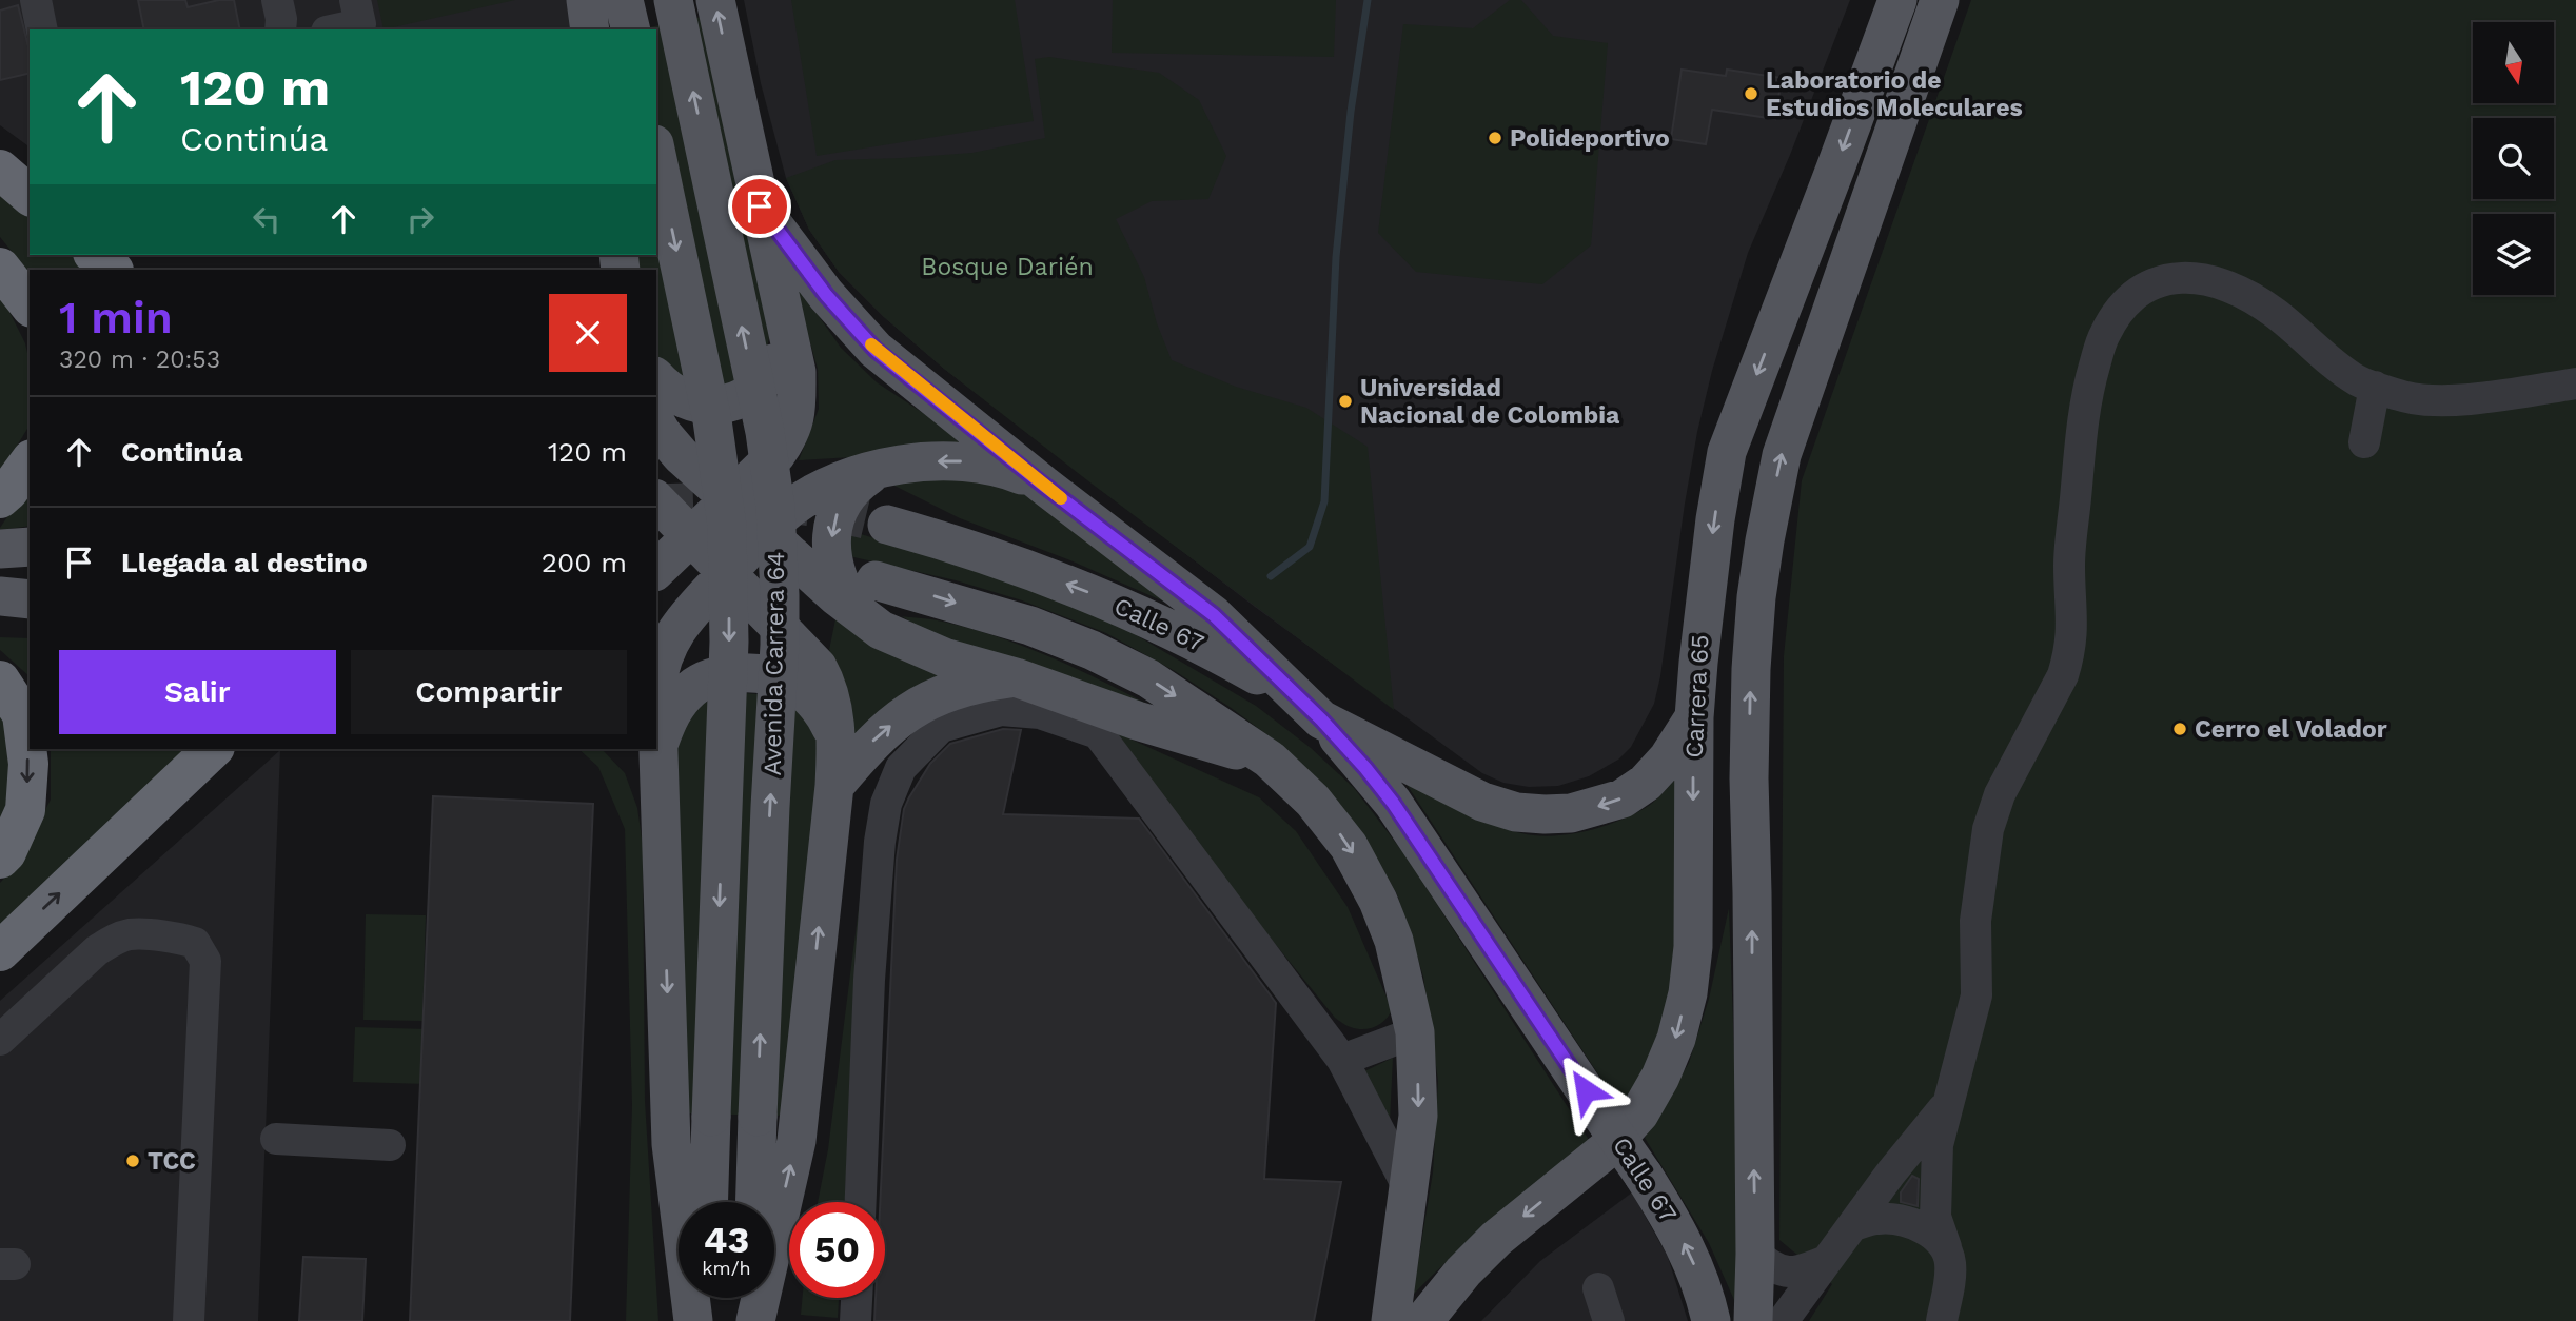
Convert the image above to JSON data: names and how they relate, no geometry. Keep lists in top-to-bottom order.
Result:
{
  "streets": {
    "main road": ["Calle 67", "Avenida Carrera 64", "Carrera 65"]
  },
  "parks": ["Bosque Darién"],
  "places": [
    "Laboratorio de Estudios Moleculares",
    "Polideportivo",
    "Universidad Nacional de Colombia",
    "Cerro el Volador",
    "TCC"
  ],
  "north": "bottom",
  "page": {
    "turn": ["120 m", "Continúa"],
    "heading": ["1 min", "320 m · 20:53"],
    "list": [
      {
        "name": "Continúa",
        "value": "120 m"
      },
      {
        "name": "Llegada al destino",
        "value": "200 m"
      }
    ],
    "buttons": ["Salir", "Compartir"],
    "speed": "43 km/h",
    "limit": "50"
  }
}
